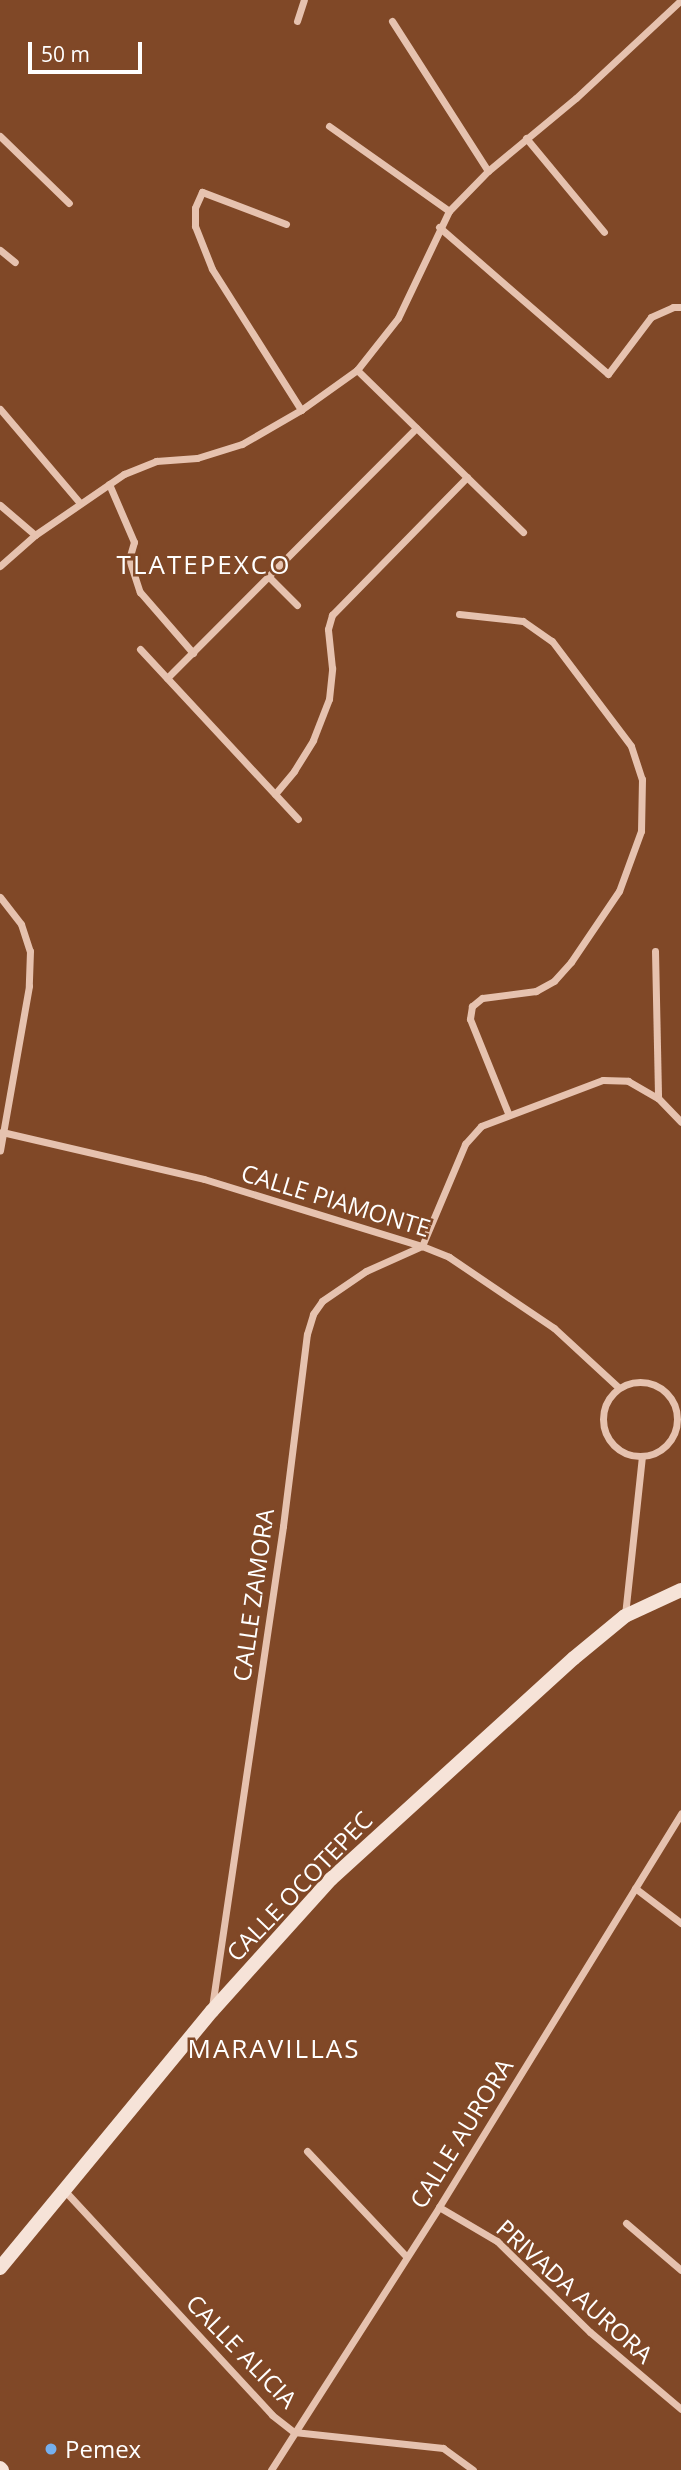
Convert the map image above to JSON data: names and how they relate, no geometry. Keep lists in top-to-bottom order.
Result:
{
  "streets": {
    "street": [
      "CALLE PIAMONTE",
      "CALLE ZAMORA",
      "CALLE OCOTEPEC",
      "CALLE AURORA",
      "PRIVADA AURORA",
      "CALLE ALICIA"
    ]
  },
  "crossings": [
    ["CALLE PIAMONTE", "CALLE ZAMORA"],
    ["CALLE ZAMORA", "CALLE OCOTEPEC"],
    ["CALLE OCOTEPEC", "CALLE ALICIA"],
    ["CALLE AURORA", "PRIVADA AURORA"],
    ["CALLE AURORA", "CALLE ALICIA"]
  ],
  "districts": ["TLATEPEXCO", "MARAVILLAS"],
  "places": ["Pemex"],
  "scale_bar": "50 m"
}
